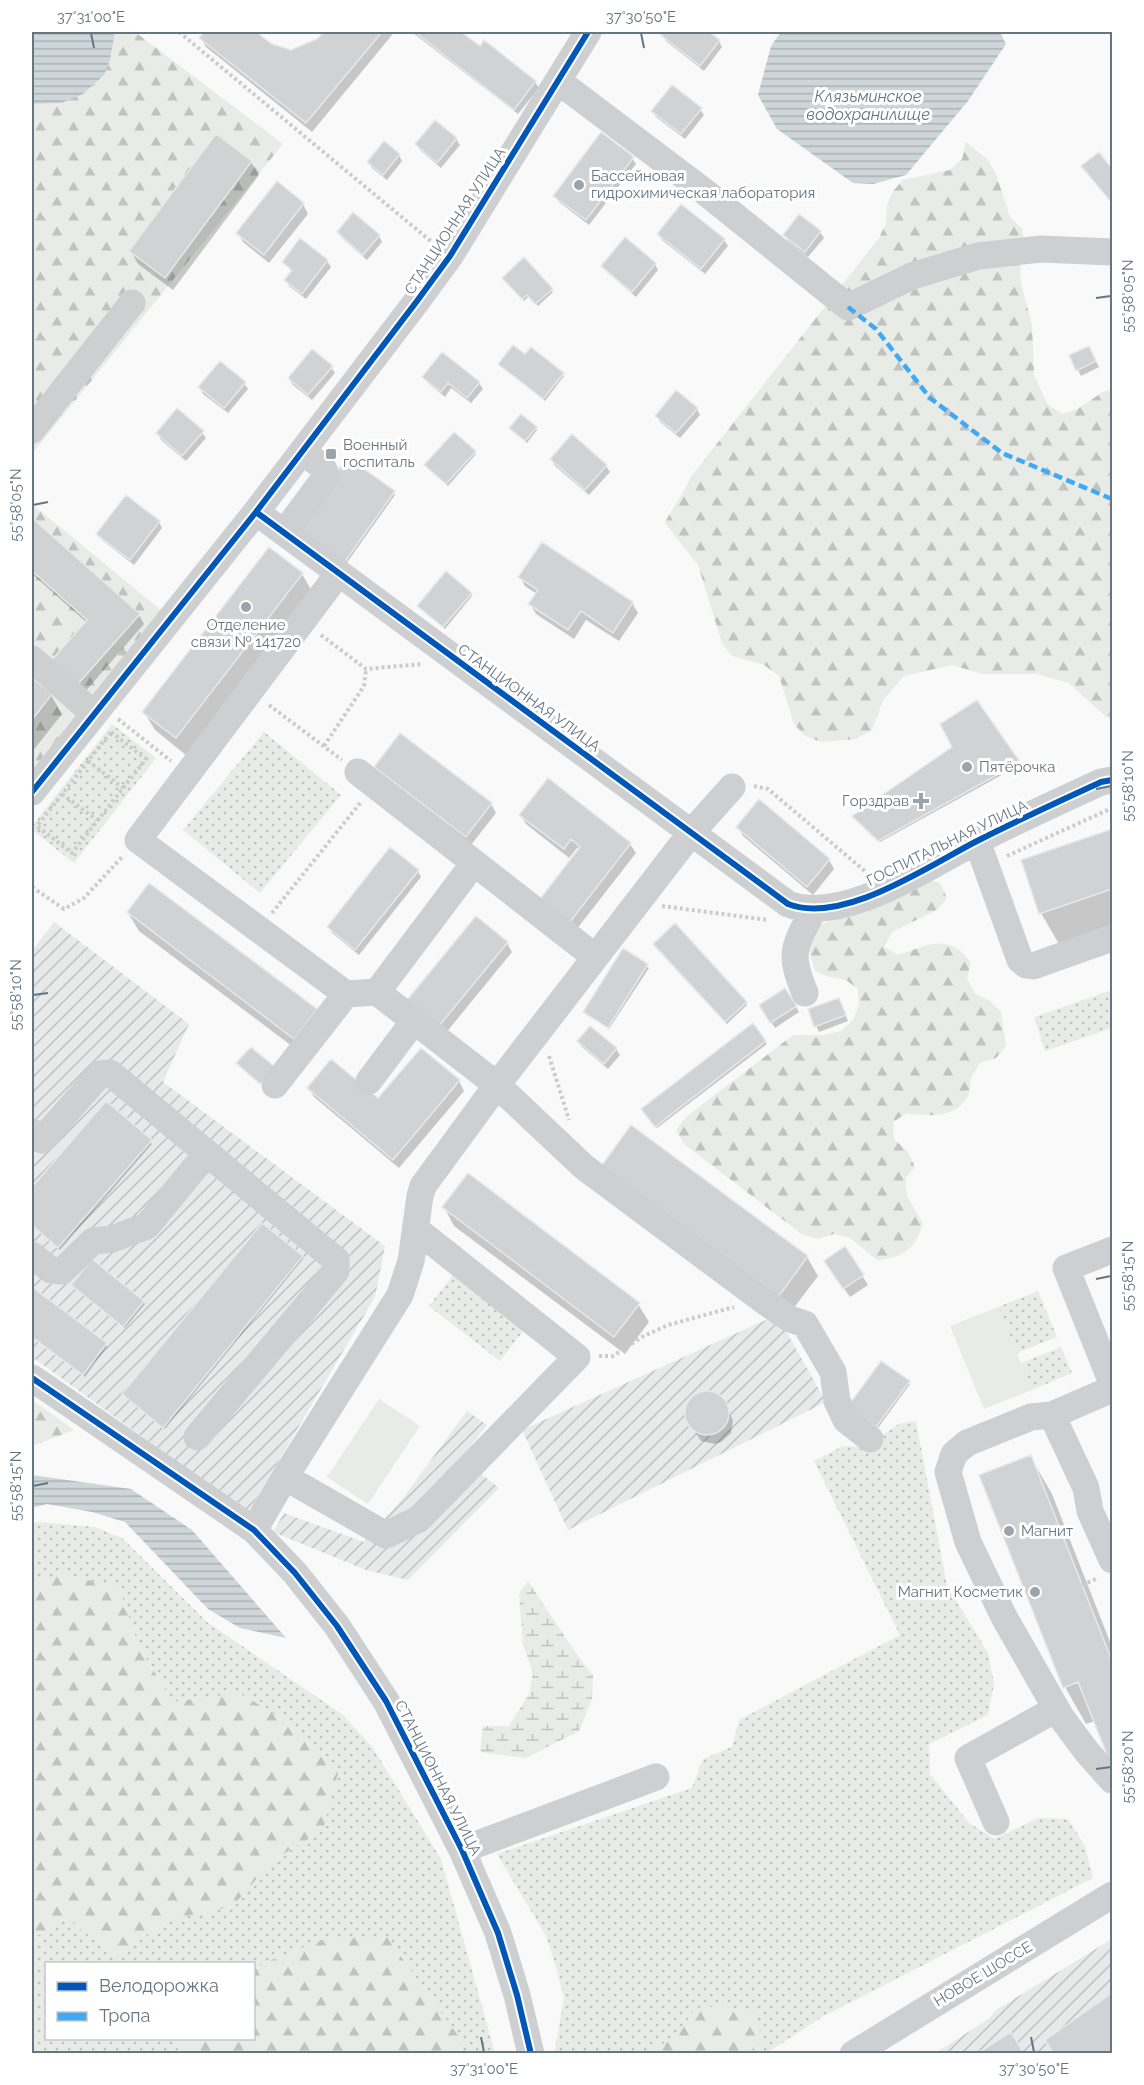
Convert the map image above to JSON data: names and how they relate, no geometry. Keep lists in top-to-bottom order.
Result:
{
  "streets": {
    "street": ["СТАНЦИОННАЯ УЛИЦА", "ГОСПИТАЛЬНАЯ УЛИЦА", "НОВОЕ ШОССЕ"]
  },
  "crossings": [
    ["СТАНЦИОННАЯ УЛИЦА", "ГОСПИТАЛЬНАЯ УЛИЦА"]
  ],
  "water": ["Клязьминское водохранилище"],
  "places": {
    "other": [
      "Бассейновая гидрохимическая лаборатория",
      "Отделение связи № 141720",
      "Пятёрочка",
      "Магнит",
      "Магнит Косметик"
    ],
    "transit": ["Военный госпиталь"],
    "health": ["Горздрав"]
  },
  "legend": ["Велодорожка", "Тропа"],
  "coordinates": [
    "37°31'00\"E",
    "37°30'50\"E",
    "55°58'05\"N",
    "55°58'10\"N",
    "55°58'15\"N",
    "55°58'20\"N"
  ]
}
